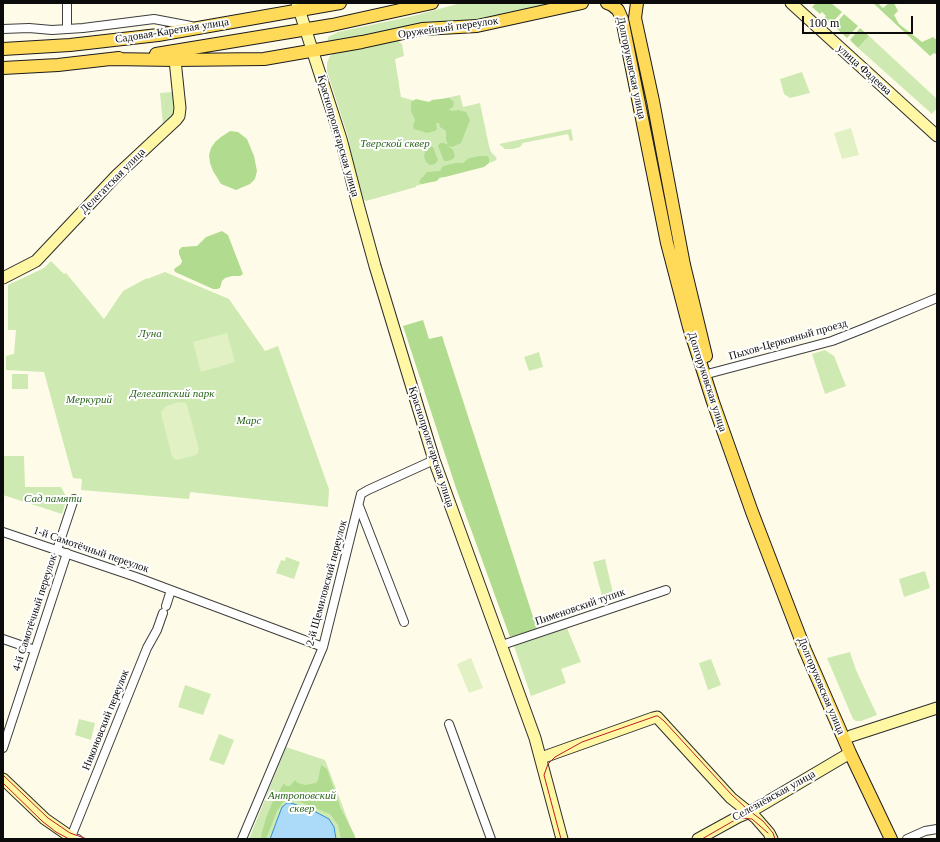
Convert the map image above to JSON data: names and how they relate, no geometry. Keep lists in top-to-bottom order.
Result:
{
  "streets": {
    "main road": ["Оружейный переулок", "Садовая-Каретная улица", "Долгоруковская улица"],
    "street": [
      "улица Фадеева",
      "Краснопролетарская улица",
      "Делегатская улица",
      "Пыхов-Церковный проезд",
      "1-й Самотёчный переулок",
      "2-й Щемиловский переулок",
      "Пименовский тупик",
      "4-й Самотёчный переулок",
      "Никоновский переулок",
      "Селезнёвская улица"
    ]
  },
  "crossings": [
    ["Оружейный переулок", "Садовая-Каретная улица"],
    ["Оружейный переулок", "Краснопролетарская улица"],
    ["Садовая-Каретная улица", "Краснопролетарская улица"],
    ["Садовая-Каретная улица", "Делегатская улица"],
    ["Долгоруковская улица", "Пыхов-Церковный проезд"],
    ["Долгоруковская улица", "Селезнёвская улица"],
    ["Краснопролетарская улица", "2-й Щемиловский переулок"],
    ["Краснопролетарская улица", "Пименовский тупик"],
    ["1-й Самотёчный переулок", "2-й Щемиловский переулок"],
    ["1-й Самотёчный переулок", "4-й Самотёчный переулок"],
    ["1-й Самотёчный переулок", "Никоновский переулок"]
  ],
  "parks": [
    "Тверской сквер",
    "Луна",
    "Делегатский парк",
    "Меркурий",
    "Марс",
    "Сад памяти",
    "Антроповский сквер"
  ],
  "scale_bar": "100 m"
}
